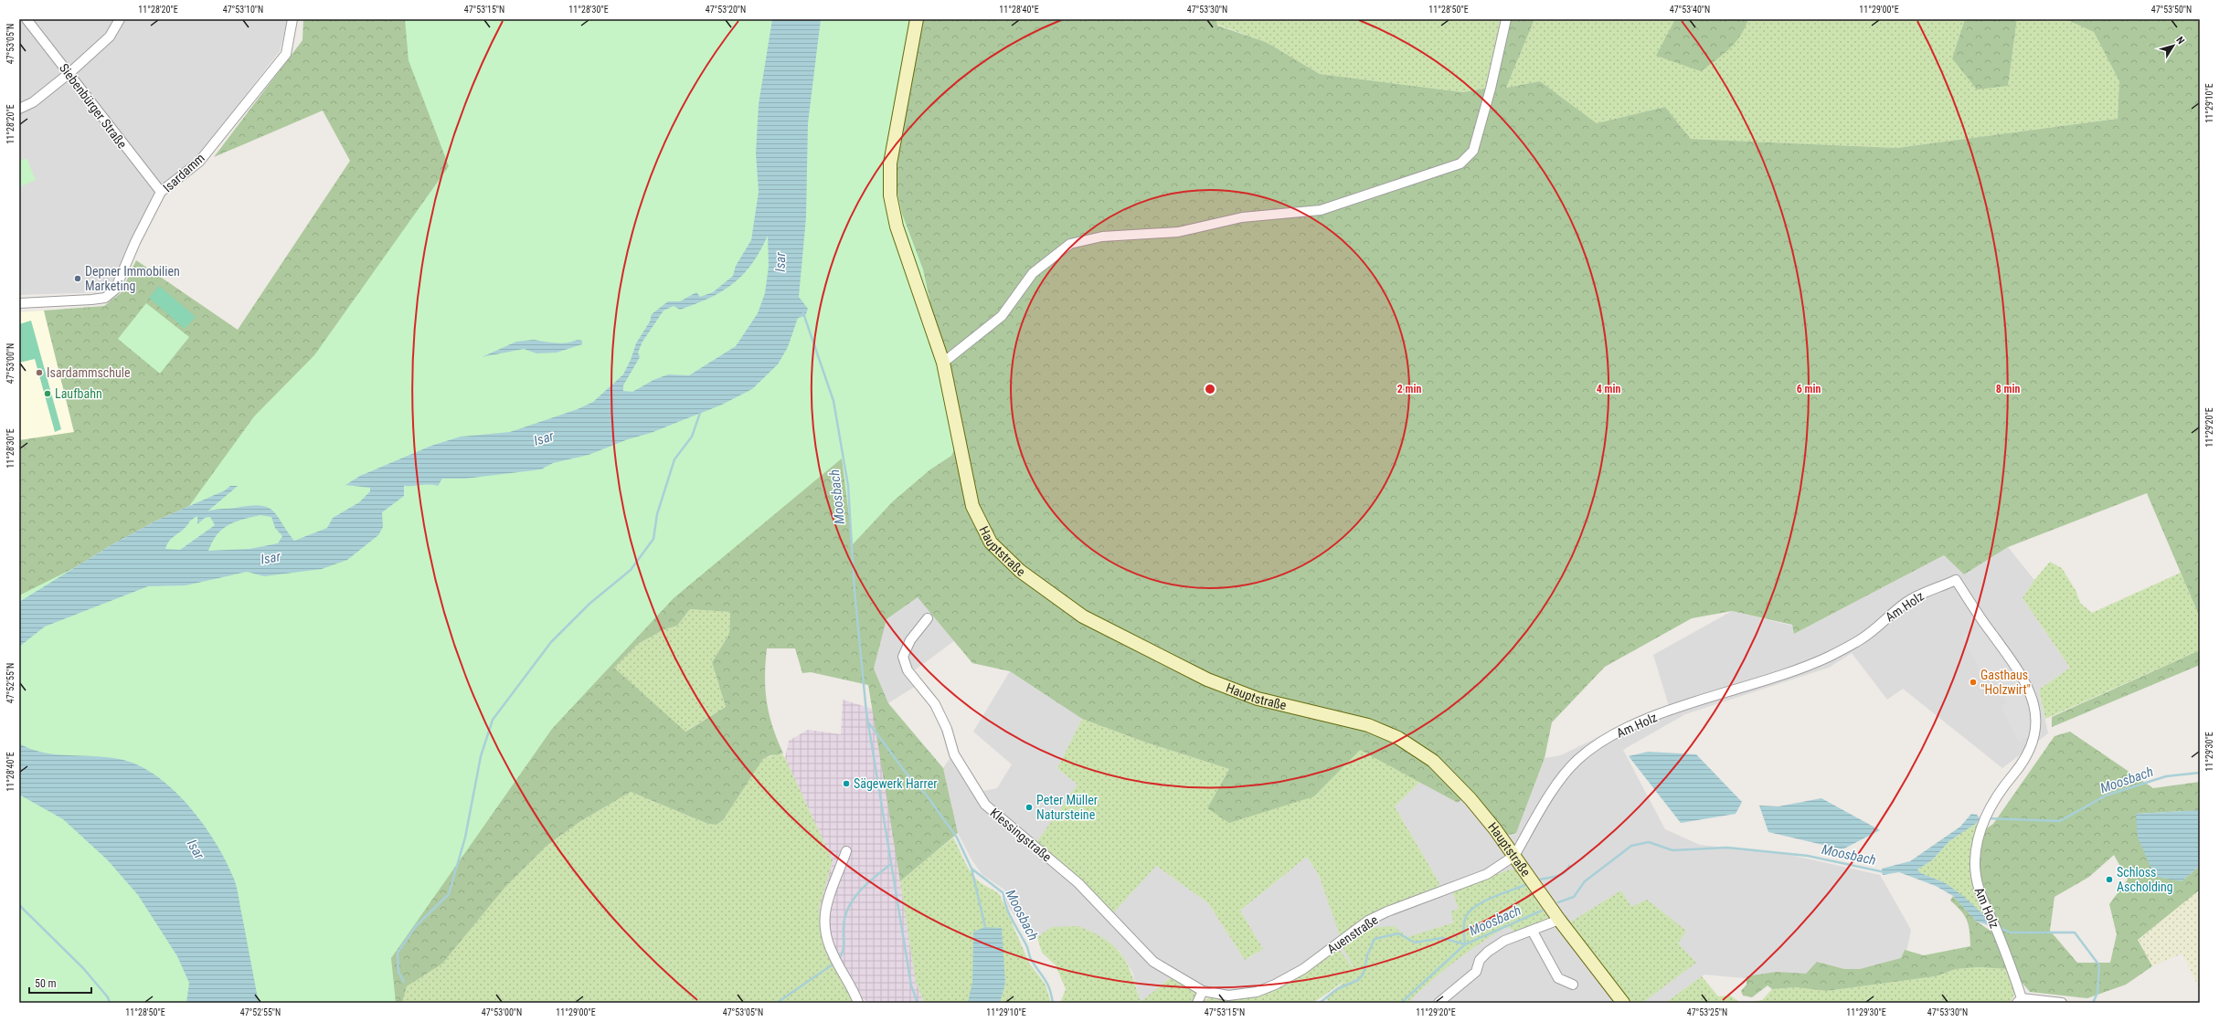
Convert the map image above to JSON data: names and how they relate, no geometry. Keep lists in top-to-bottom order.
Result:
{
  "streets": {
    "main road": ["Hauptstraße"],
    "street": [
      "Siebenbürger Straße",
      "Isardamm",
      "Am Holz",
      "Klessingstraße",
      "Auenstraße"
    ]
  },
  "crossings": [
    ["Siebenbürger Straße", "Isardamm"],
    ["Hauptstraße", "Am Holz"],
    ["Hauptstraße", "Auenstraße"],
    ["Am Holz", "Auenstraße"],
    ["Klessingstraße", "Auenstraße"]
  ],
  "water": ["Isar", "Moosbach"],
  "places": [
    "Depner Immobilien Marketing",
    "Isardammschule",
    "Laufbahn",
    "Gasthaus \"Holzwirt\"",
    "Sägewerk Harrer",
    "Peter Müller Natursteine",
    "Schloss Ascholding"
  ],
  "scale_bar": "50 m",
  "north": "top right",
  "coordinates": [
    "11°28'20\"E",
    "47°53'10\"N",
    "47°53'15\"N",
    "11°28'30\"E",
    "47°53'20\"N",
    "11°28'40\"E",
    "47°53'30\"N",
    "11°28'50\"E",
    "47°53'40\"N",
    "11°29'00\"E",
    "47°53'50\"N",
    "47°53'05\"N",
    "11°29'10\"E",
    "47°53'00\"N",
    "11°29'20\"E",
    "47°52'55\"N",
    "11°29'30\"E",
    "47°53'25\"N"
  ],
  "rings": [
    "2 min",
    "4 min",
    "6 min",
    "8 min"
  ]
}
